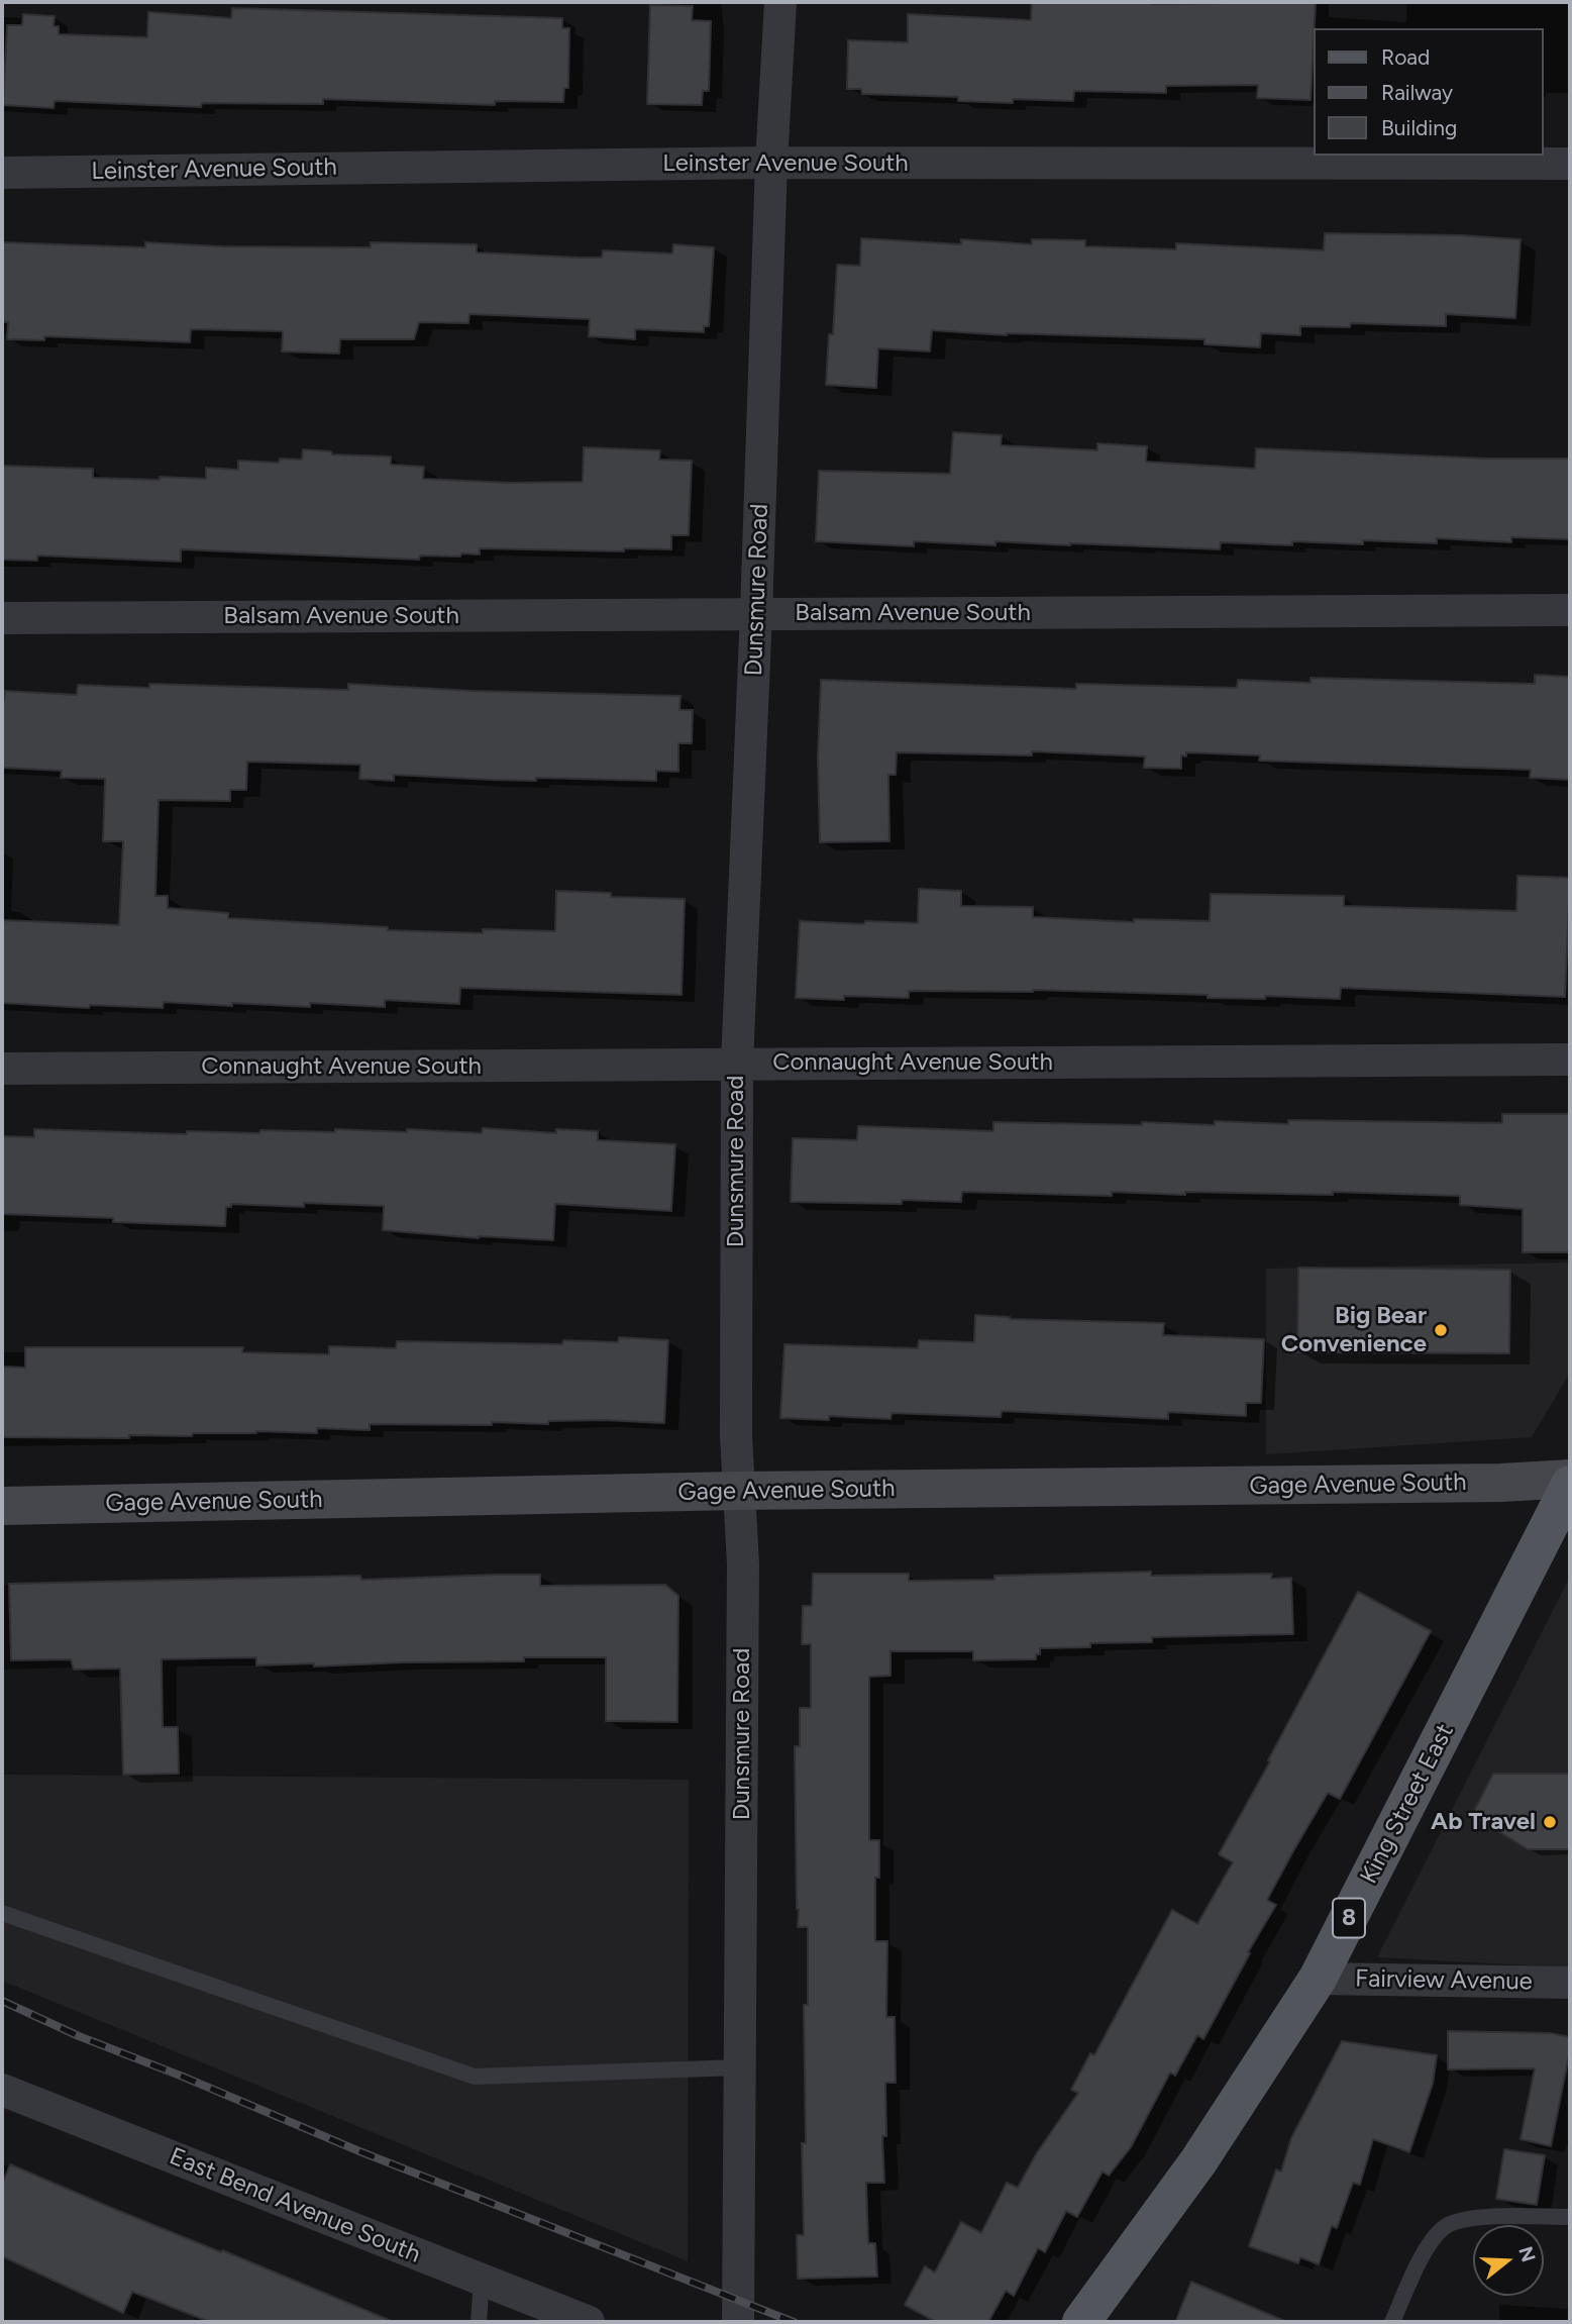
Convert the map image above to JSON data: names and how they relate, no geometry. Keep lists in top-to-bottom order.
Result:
{
  "streets": {
    "main road": ["Gage Avenue South", "King Street East", "8"],
    "street": [
      "Leinster Avenue South",
      "Dunsmure Road",
      "Balsam Avenue South",
      "Connaught Avenue South",
      "Fairview Avenue",
      "East Bend Avenue South"
    ]
  },
  "crossings": [
    ["Leinster Avenue South", "Dunsmure Road"],
    ["Dunsmure Road", "Balsam Avenue South"],
    ["Dunsmure Road", "Connaught Avenue South"],
    ["Dunsmure Road", "Gage Avenue South"],
    ["King Street East", "Fairview Avenue"]
  ],
  "places": ["Big Bear Convenience", "Ab Travel"],
  "legend": ["Road", "Railway", "Building"],
  "north": "right"
}
